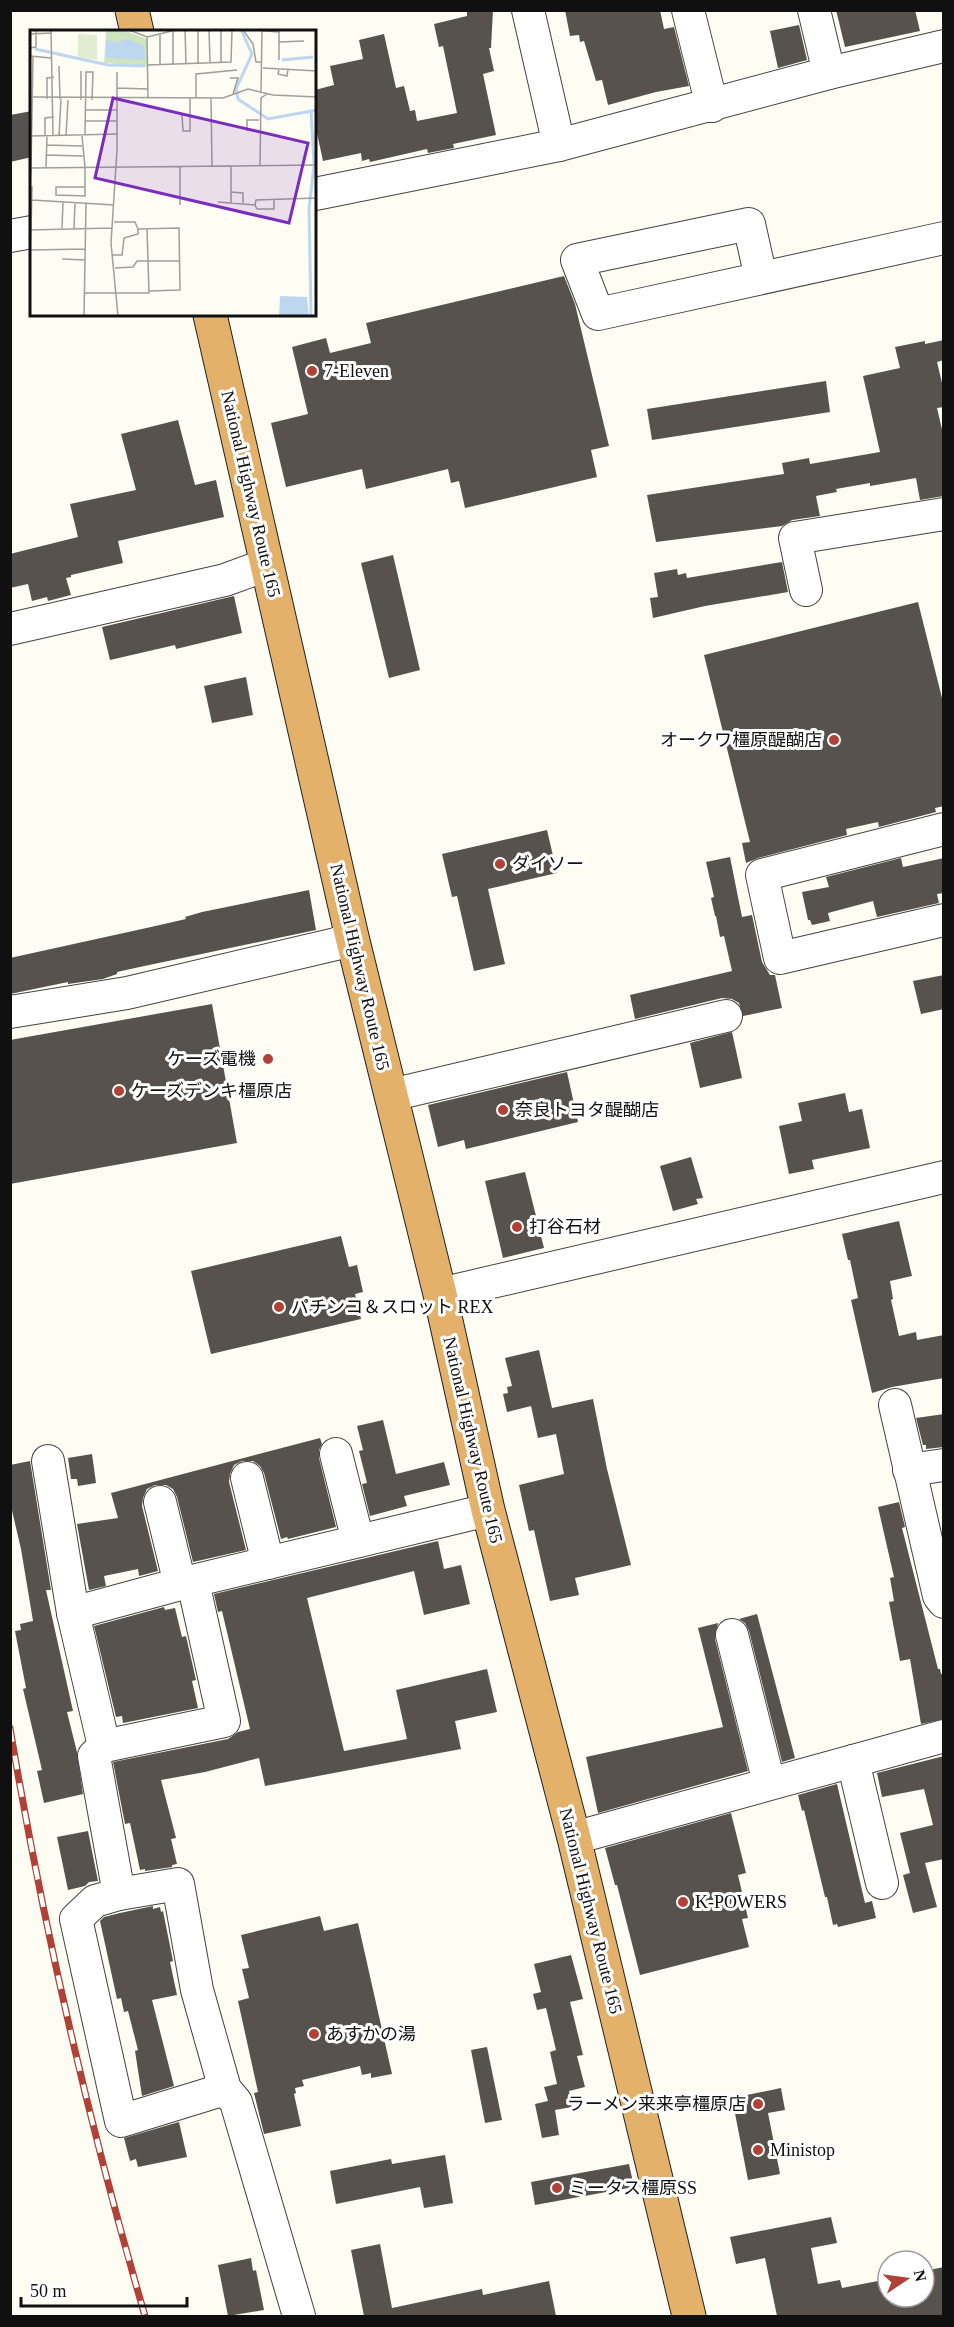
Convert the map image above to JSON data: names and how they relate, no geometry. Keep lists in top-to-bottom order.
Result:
{
  "streets": {
    "highway": ["National Highway Route 165"]
  },
  "places": [
    "7-Eleven",
    "オークワ橿原醍醐店",
    "ダイソー",
    "ケーズ電機",
    "ケーズデンキ橿原店",
    "奈良トヨタ醍醐店",
    "打谷石材",
    "パチンコ＆スロット REX",
    "K-POWERS",
    "あすかの湯",
    "ラーメン来来亭橿原店",
    "Ministop",
    "ミータス橿原SS"
  ],
  "scale_bar": "50 m",
  "north": "right"
}
